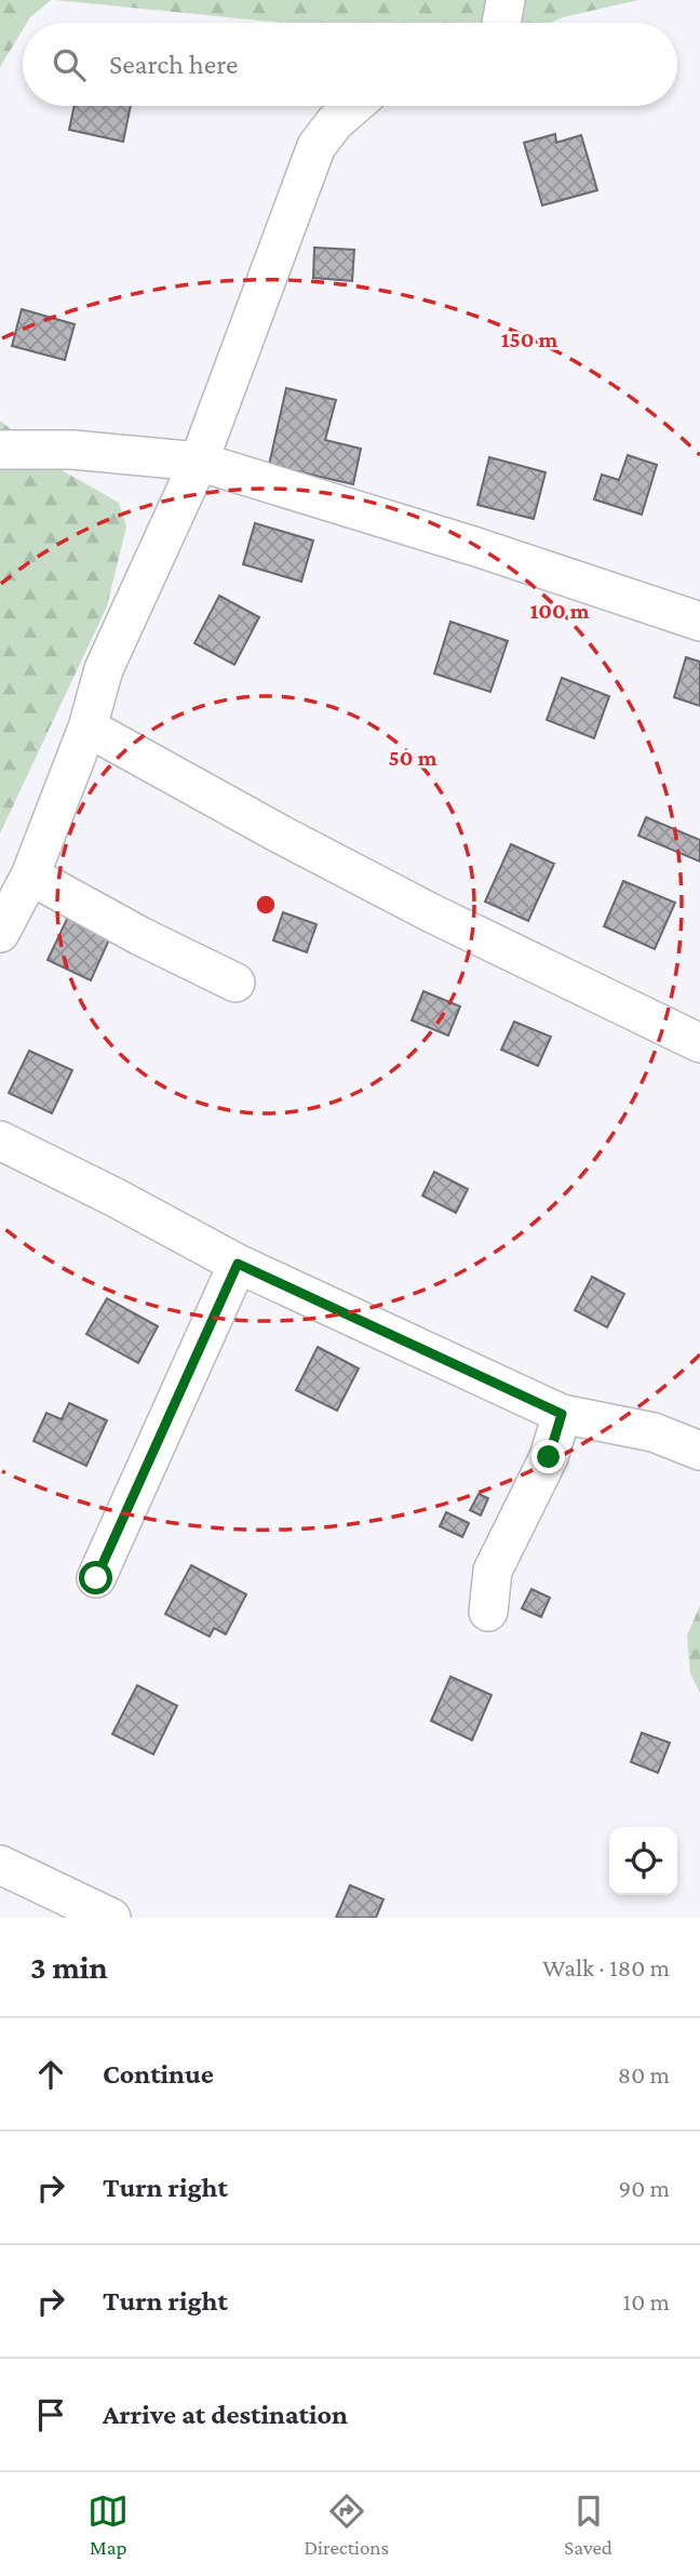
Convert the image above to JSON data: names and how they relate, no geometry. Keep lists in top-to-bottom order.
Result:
{
  "page": {
    "search": "Search here",
    "heading": ["3 min", "Walk · 180 m"],
    "list": [
      ["Continue", "80 m"],
      ["Turn right", "90 m"],
      ["Turn right", "10 m"],
      "Arrive at destination"
    ],
    "nav": ["Map", "Directions", "Saved"]
  },
  "rings": ["150 m", "100 m", "50 m"]
}
